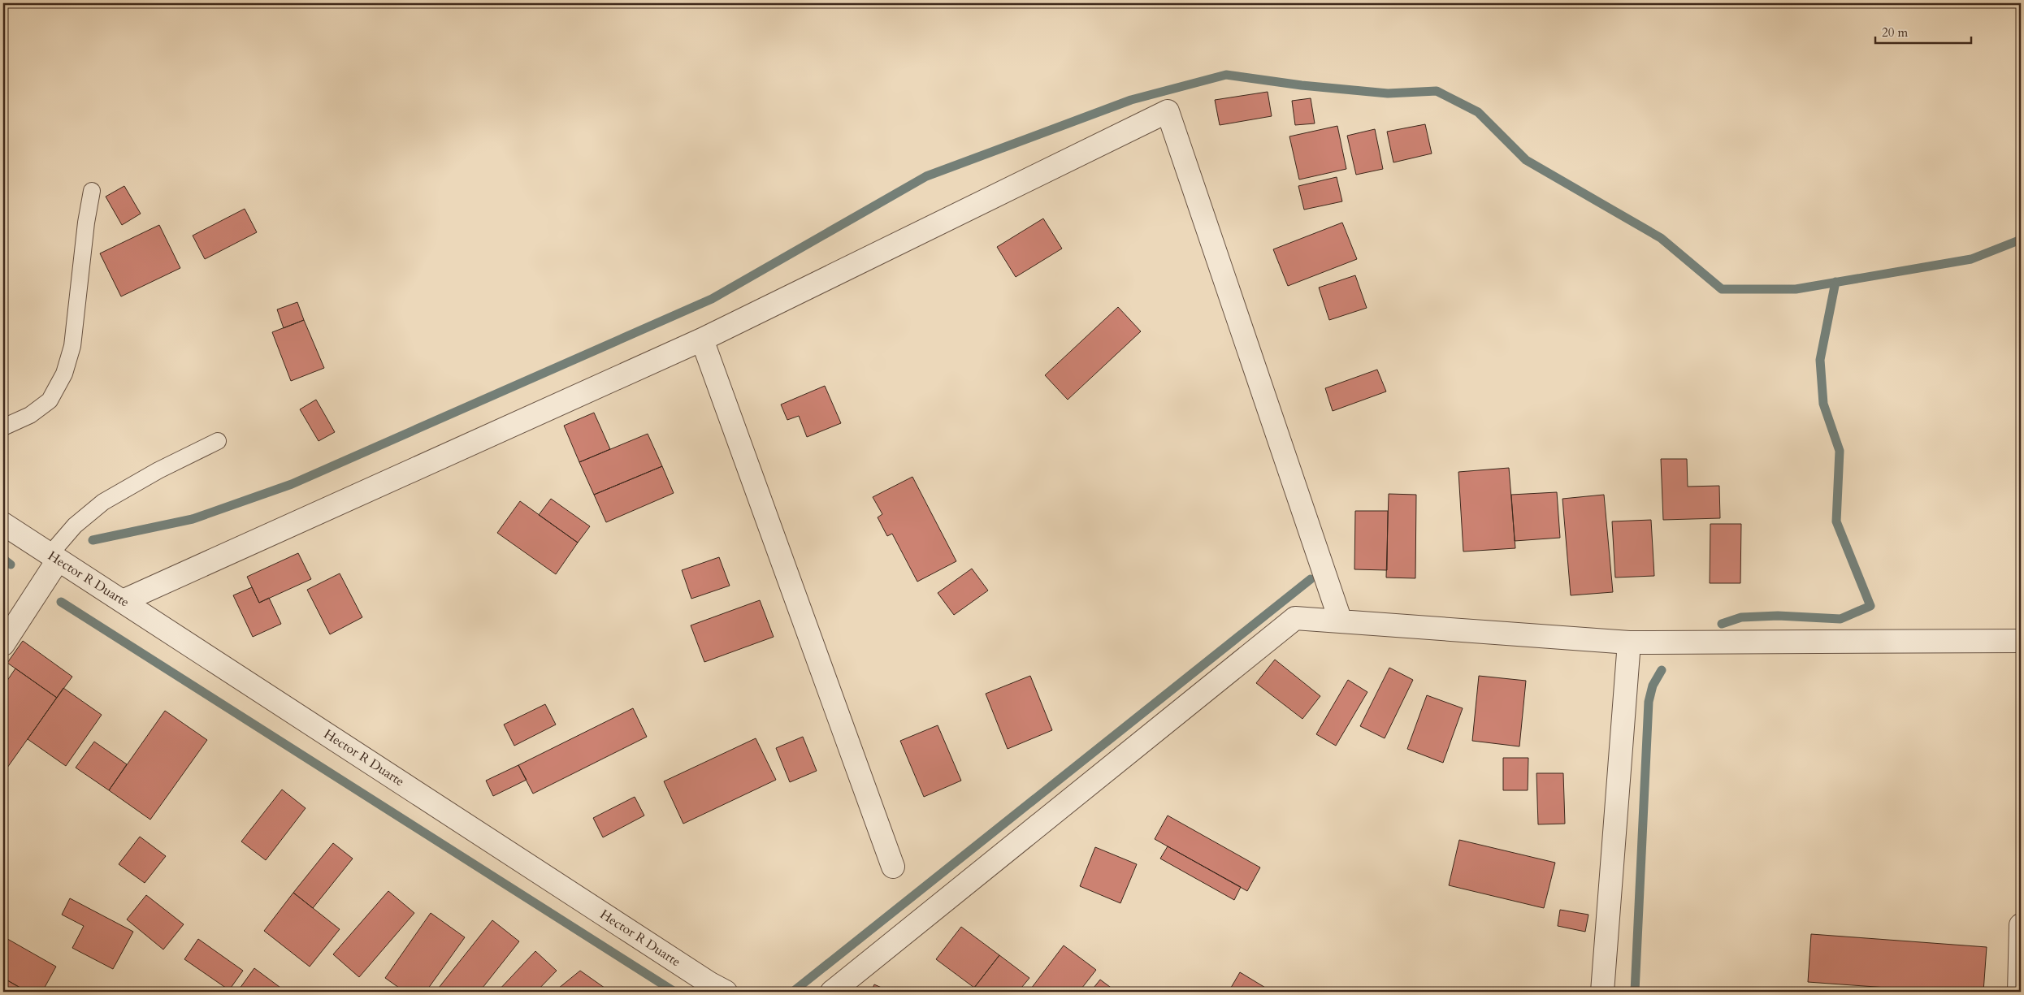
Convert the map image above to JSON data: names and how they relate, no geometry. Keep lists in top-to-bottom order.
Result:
{
  "streets": {
    "street": ["Hector R Duarte"]
  },
  "scale_bar": "20 m"
}
